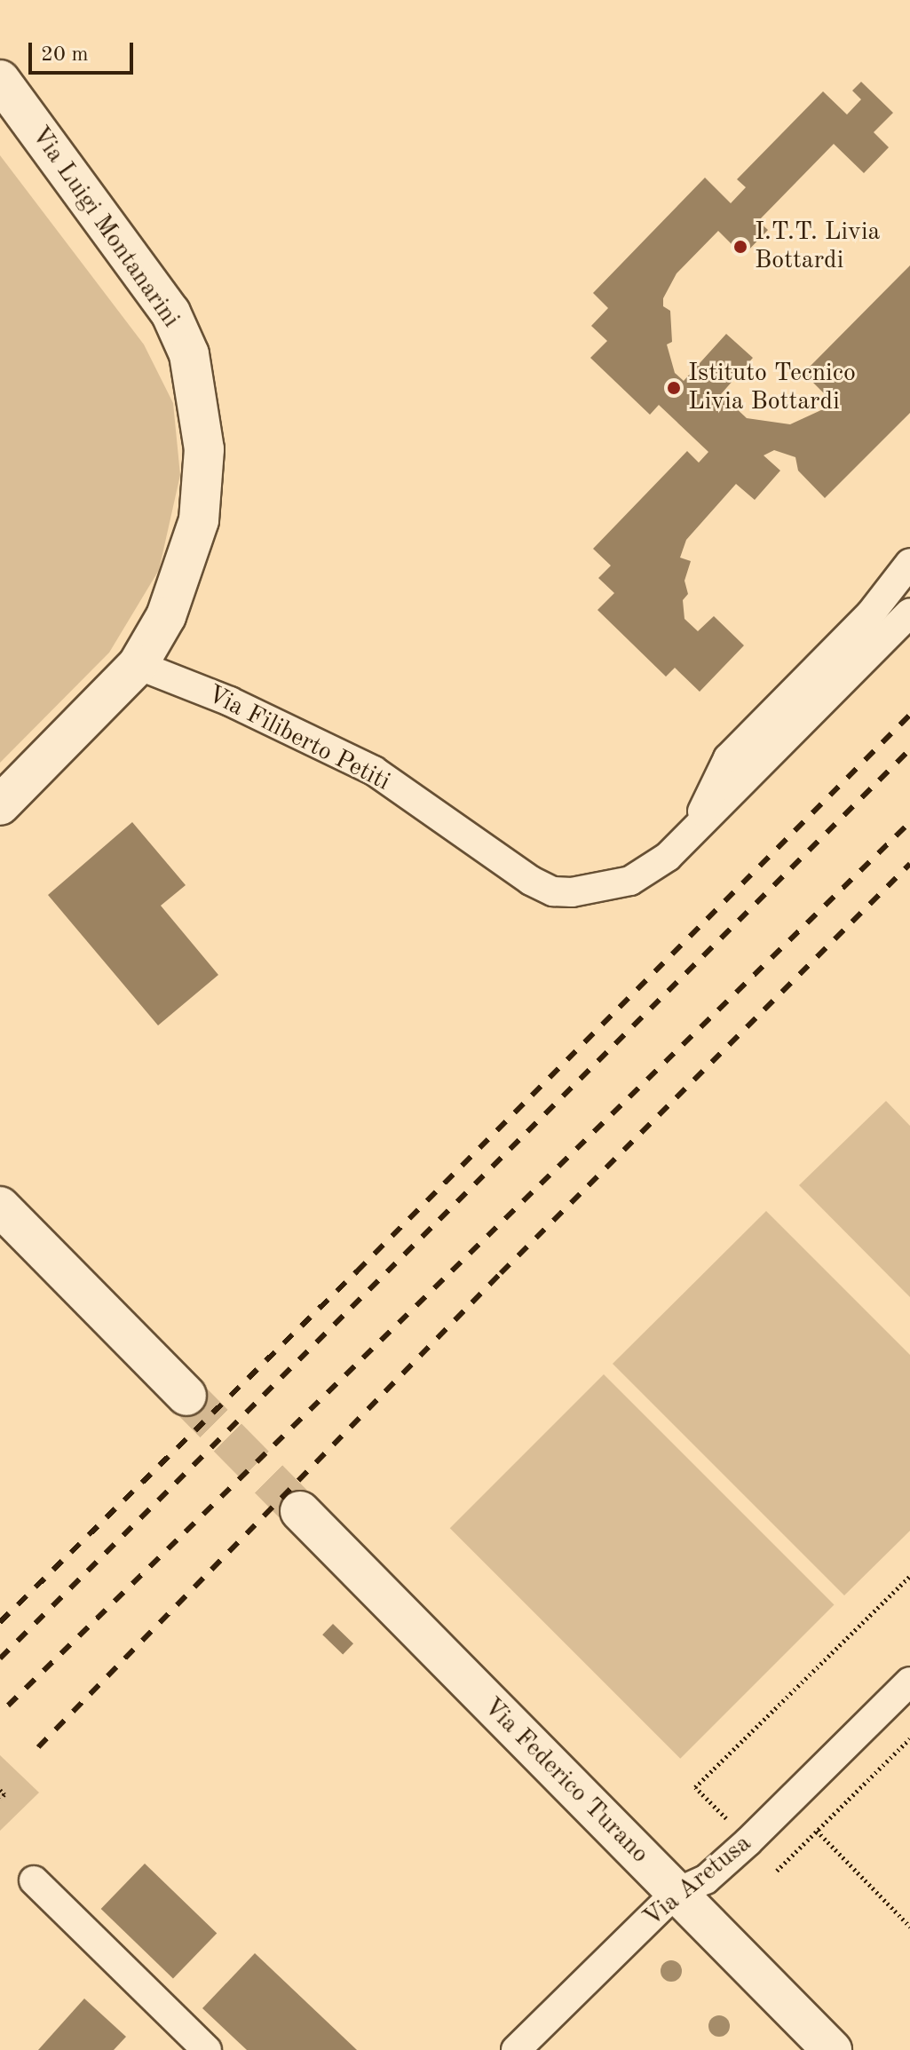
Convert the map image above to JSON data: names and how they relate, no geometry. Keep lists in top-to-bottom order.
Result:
{
  "streets": {
    "street": [
      "Via Luigi Montanarini",
      "Via Filiberto Petiti",
      "Via Federico Turano",
      "Via Aretusa"
    ]
  },
  "crossings": [
    ["Via Luigi Montanarini", "Via Filiberto Petiti"],
    ["Via Federico Turano", "Via Aretusa"]
  ],
  "places": ["I.T.T. Livia Bottardi", "Istituto Tecnico Livia Bottardi"],
  "scale_bar": "20 m"
}
